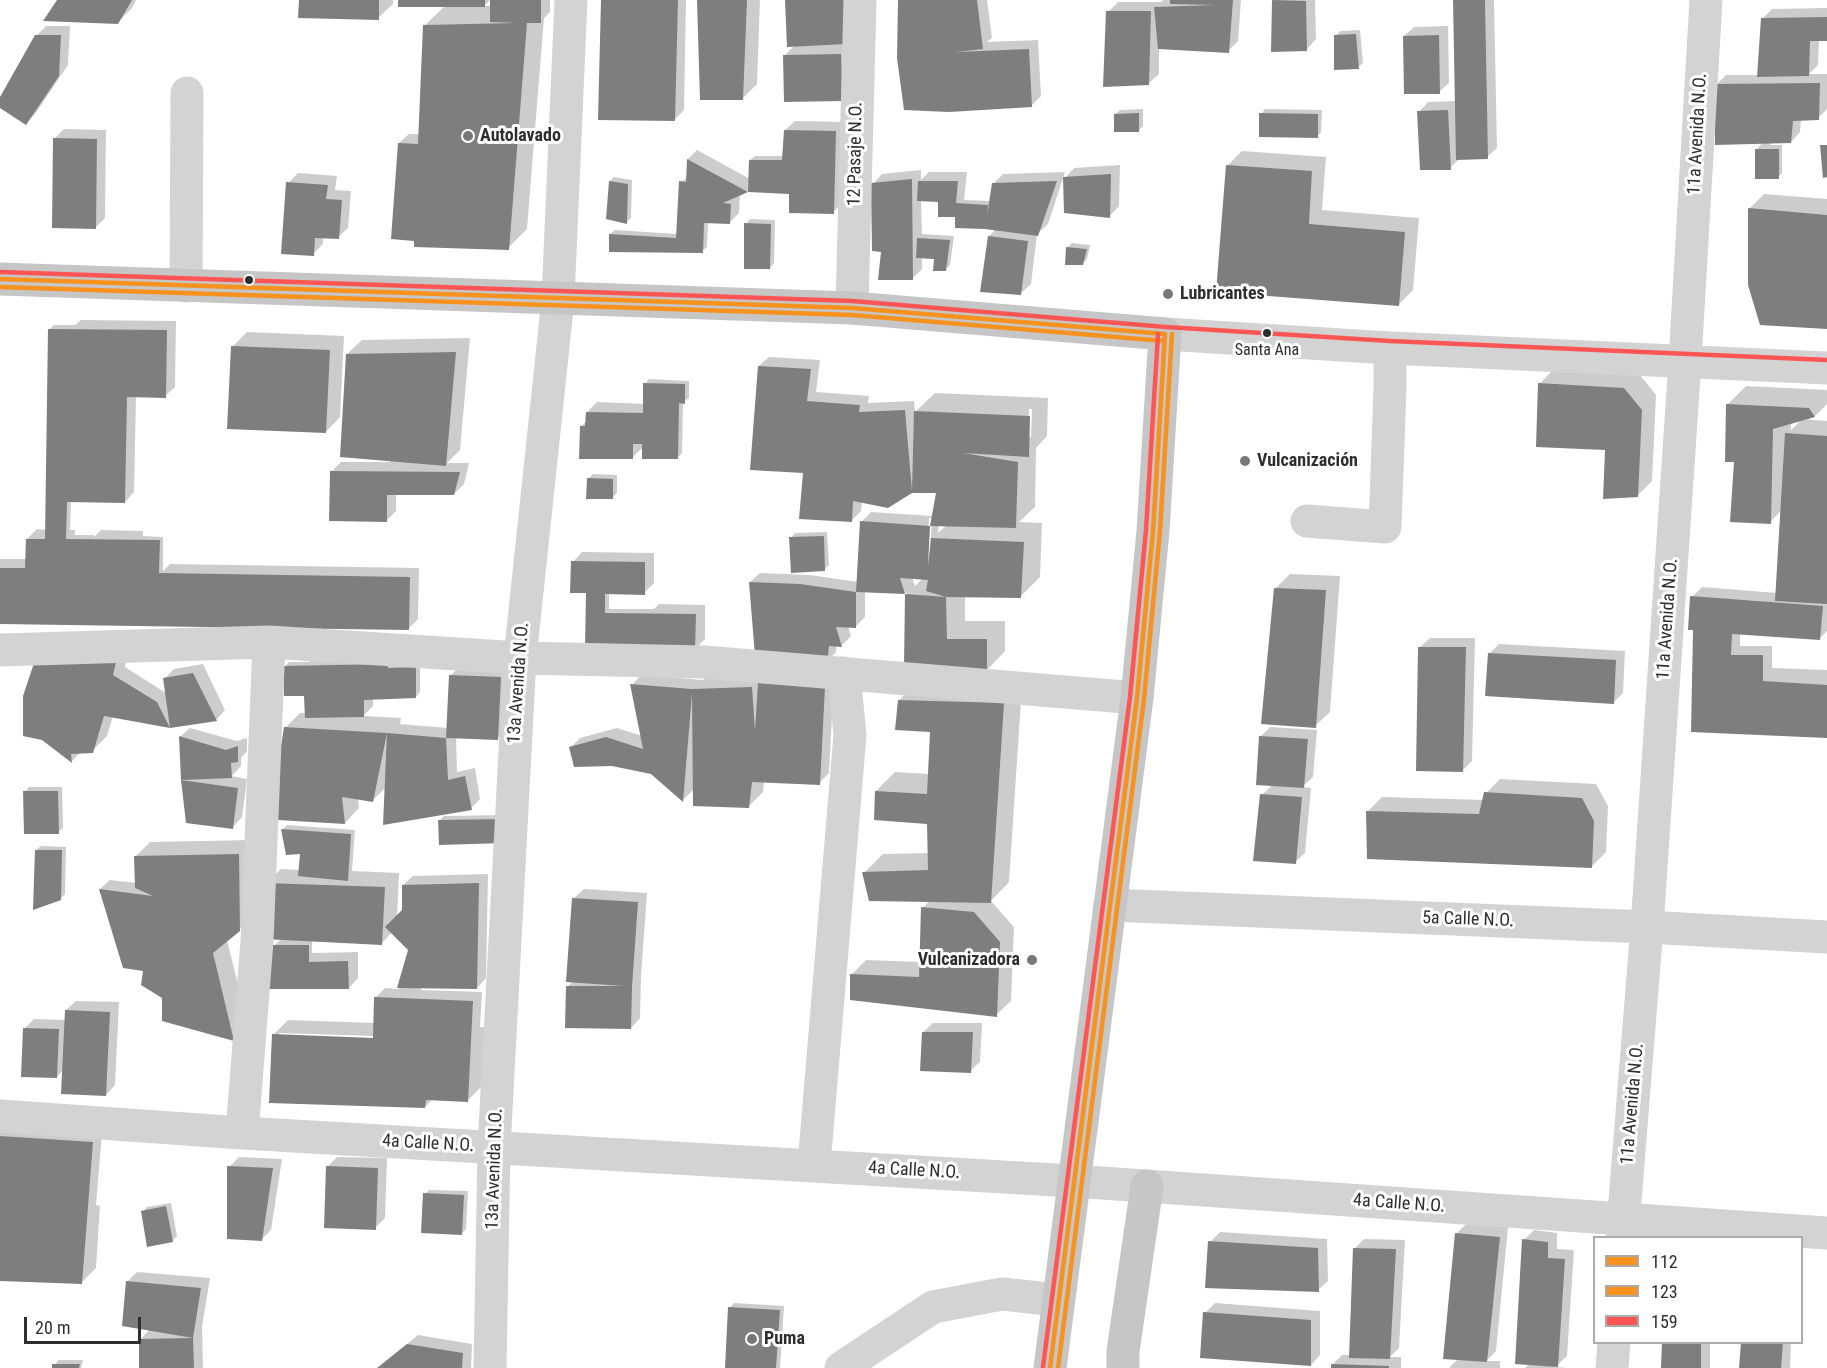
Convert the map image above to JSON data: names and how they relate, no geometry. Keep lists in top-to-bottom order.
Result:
{
  "streets": {
    "street": [
      "11a Avenida N.O.",
      "12 Pasaje N.O.",
      "13a Avenida N.O.",
      "5a Calle N.O.",
      "4a Calle N.O."
    ]
  },
  "crossings": [
    ["11a Avenida N.O.", "5a Calle N.O."],
    ["11a Avenida N.O.", "4a Calle N.O."],
    ["13a Avenida N.O.", "4a Calle N.O."]
  ],
  "places": [
    "Autolavado",
    "Lubricantes",
    "Santa Ana",
    "Vulcanización",
    "Vulcanizadora",
    "Puma"
  ],
  "lines": ["transit line 159", "transit line 112", "transit line 123"],
  "legend": ["112", "123", "159"],
  "scale_bar": "20 m"
}
